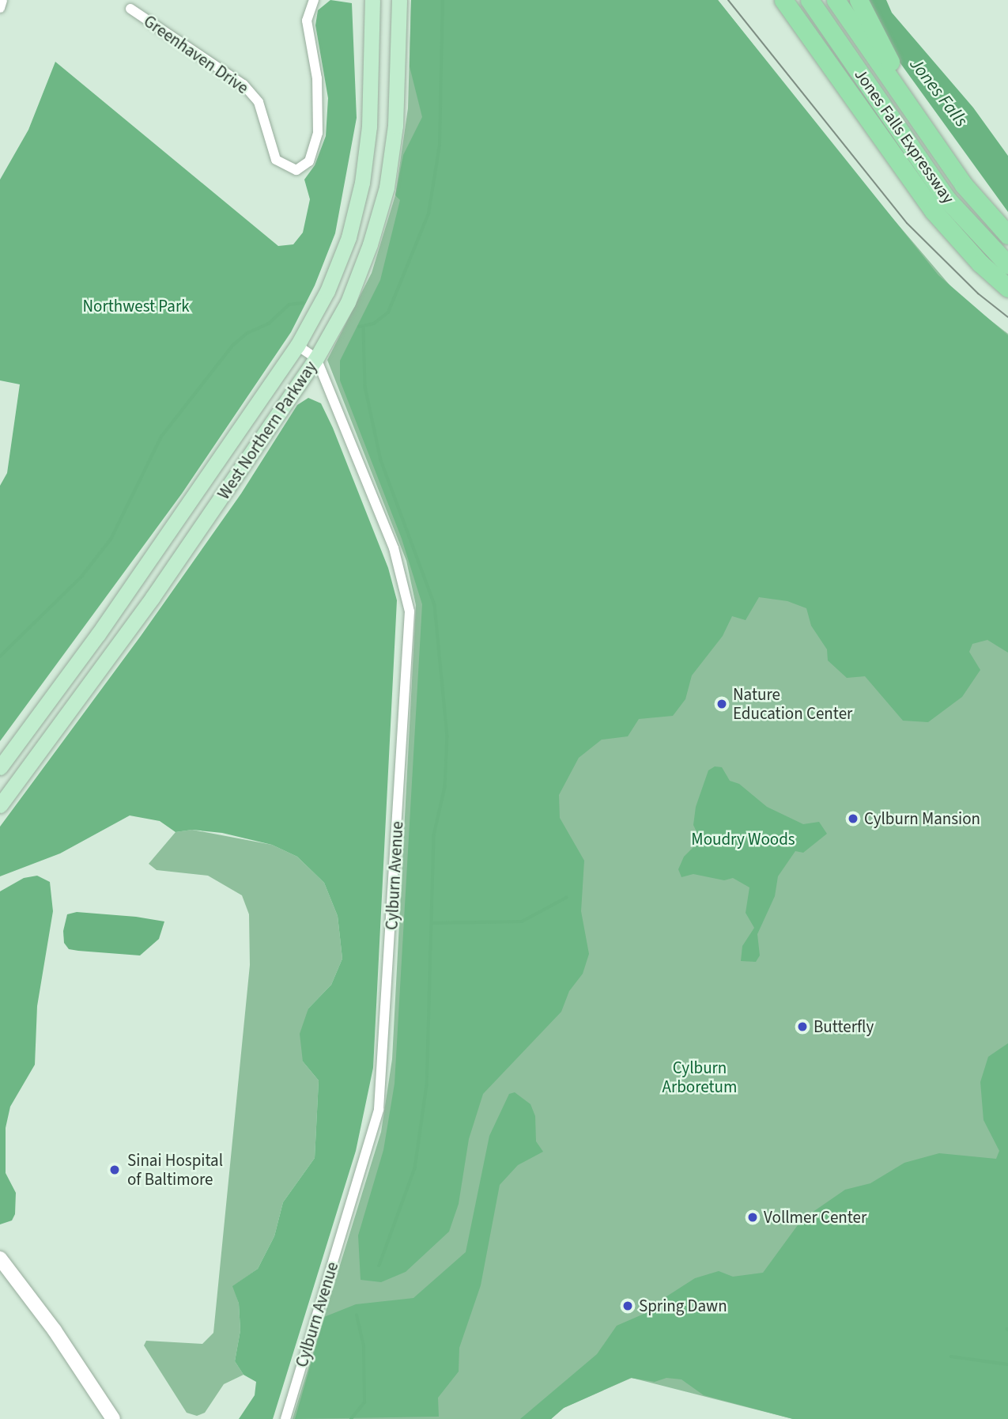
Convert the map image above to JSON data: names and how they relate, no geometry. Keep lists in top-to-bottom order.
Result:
{
  "streets": {
    "highway": ["Jones Falls Expressway"],
    "main road": ["West Northern Parkway"],
    "street": ["Greenhaven Drive", "Cylburn Avenue"]
  },
  "crossings": [
    ["West Northern Parkway", "Cylburn Avenue"]
  ],
  "water": ["Jones Falls"],
  "parks": ["Northwest Park", "Moudry Woods", "Cylburn Arboretum"],
  "places": [
    "Nature Education Center",
    "Cylburn Mansion",
    "Butterfly",
    "Sinai Hospital of Baltimore",
    "Vollmer Center",
    "Spring Dawn"
  ]
}
